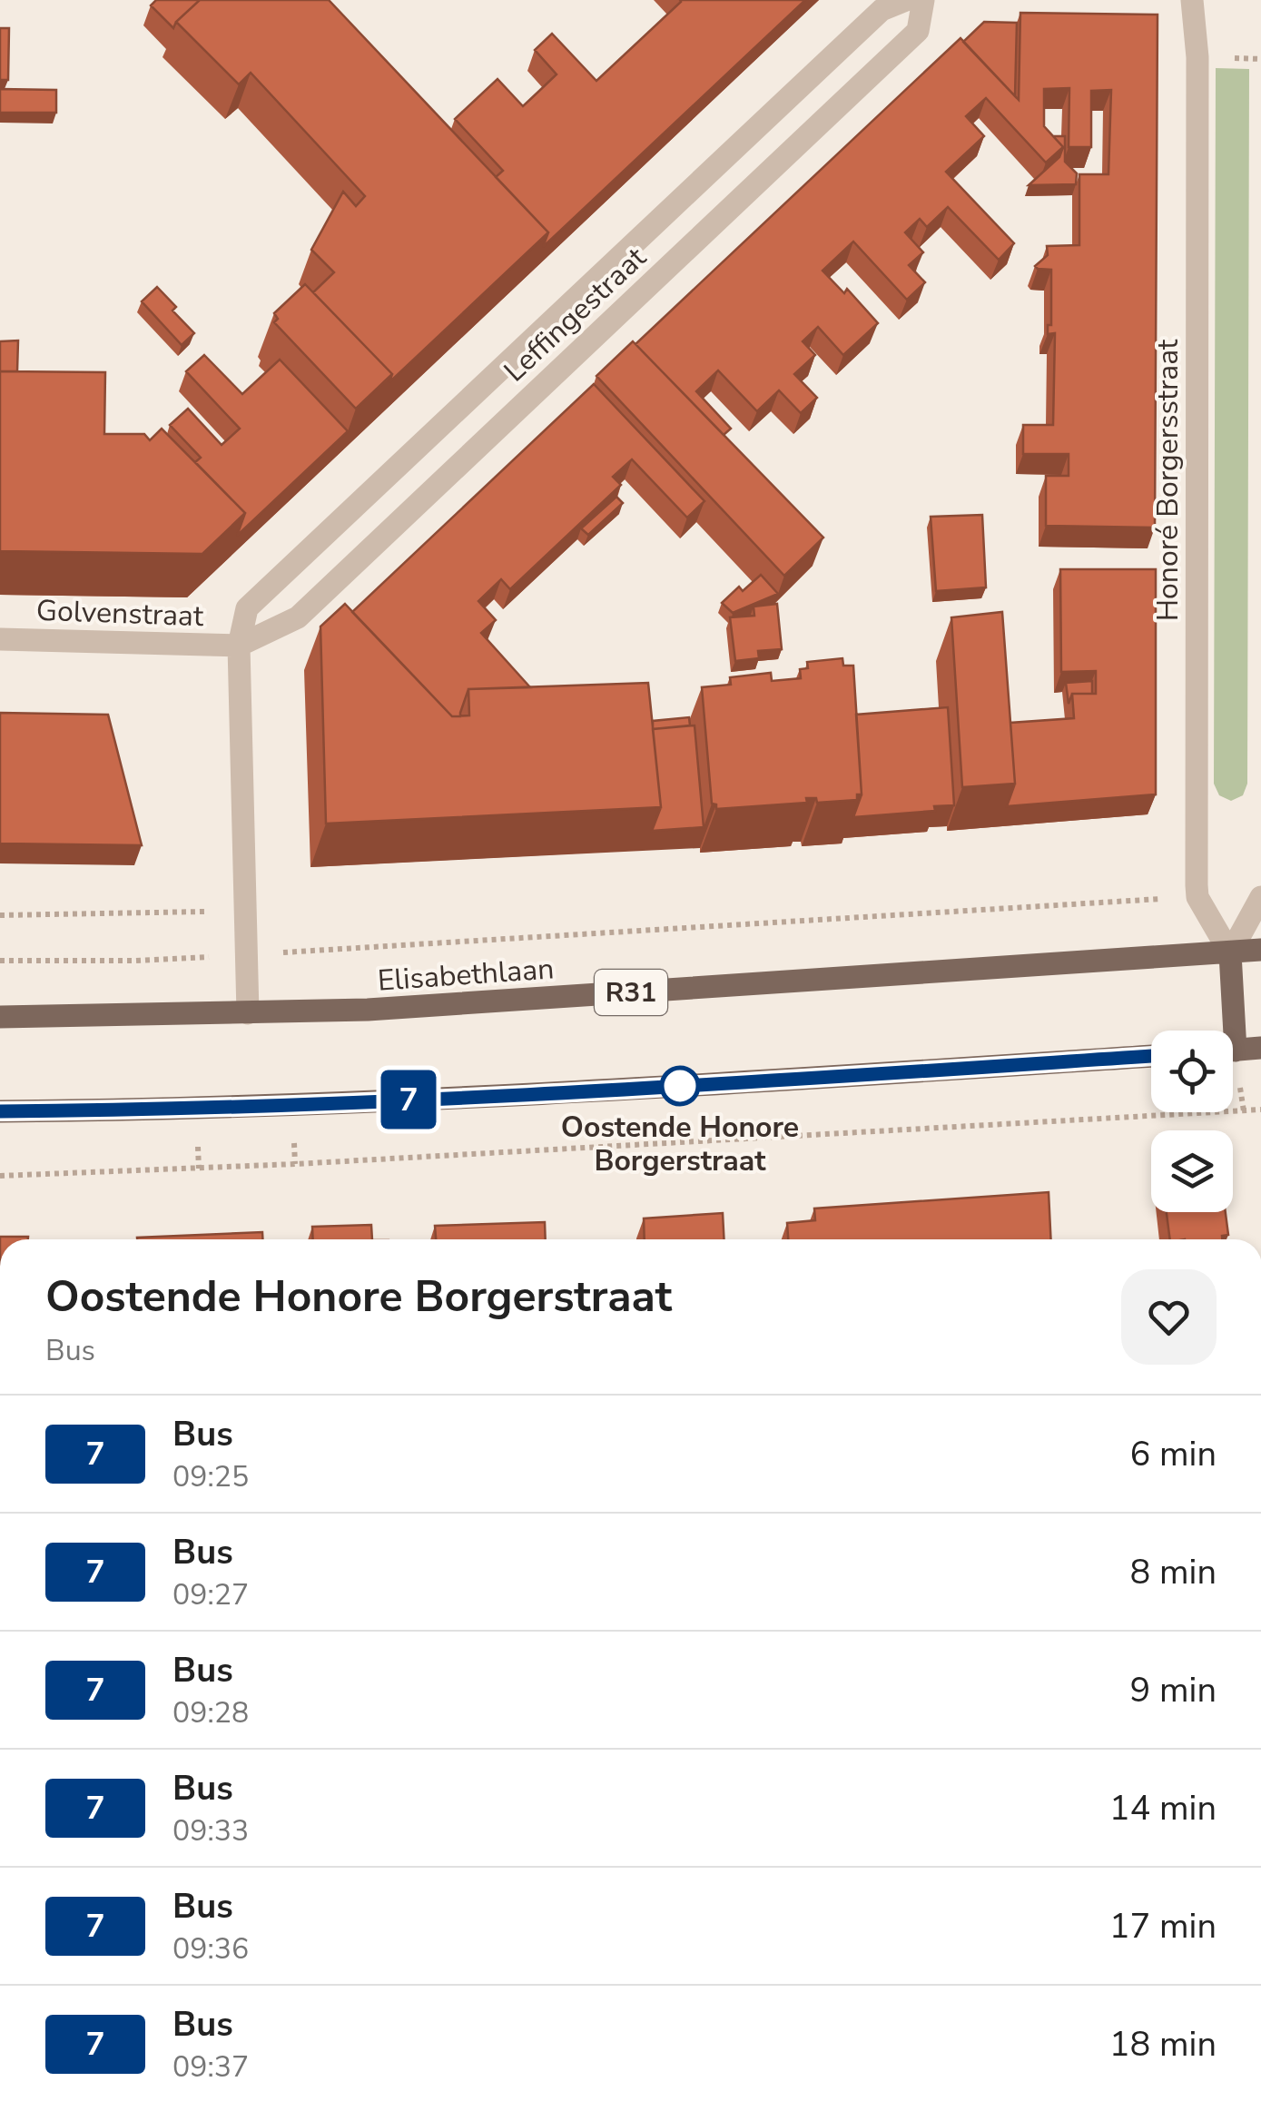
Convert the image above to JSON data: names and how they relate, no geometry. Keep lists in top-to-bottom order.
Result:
{
  "streets": {
    "main road": ["Elisabethlaan", "R31"],
    "street": ["Leffingestraat", "Honoré Borgersstraat", "Golvenstraat"]
  },
  "crossings": [
    ["Leffingestraat", "Golvenstraat"],
    ["Leffingestraat", "Elisabethlaan"]
  ],
  "places": ["Oostende Honore Borgerstraat"],
  "lines": ["bus line 7"],
  "page": {
    "on_map": "7",
    "heading": ["Oostende Honore Borgerstraat", "Bus"],
    "list": [
      {
        "mark": "7",
        "name": "Bus",
        "note": "09:25",
        "value": "6 min"
      },
      {
        "mark": "7",
        "name": "Bus",
        "note": "09:27",
        "value": "8 min"
      },
      {
        "mark": "7",
        "name": "Bus",
        "note": "09:28",
        "value": "9 min"
      },
      {
        "mark": "7",
        "name": "Bus",
        "note": "09:33",
        "value": "14 min"
      },
      {
        "mark": "7",
        "name": "Bus",
        "note": "09:36",
        "value": "17 min"
      },
      {
        "mark": "7",
        "name": "Bus",
        "note": "09:37",
        "value": "18 min"
      }
    ]
  }
}
